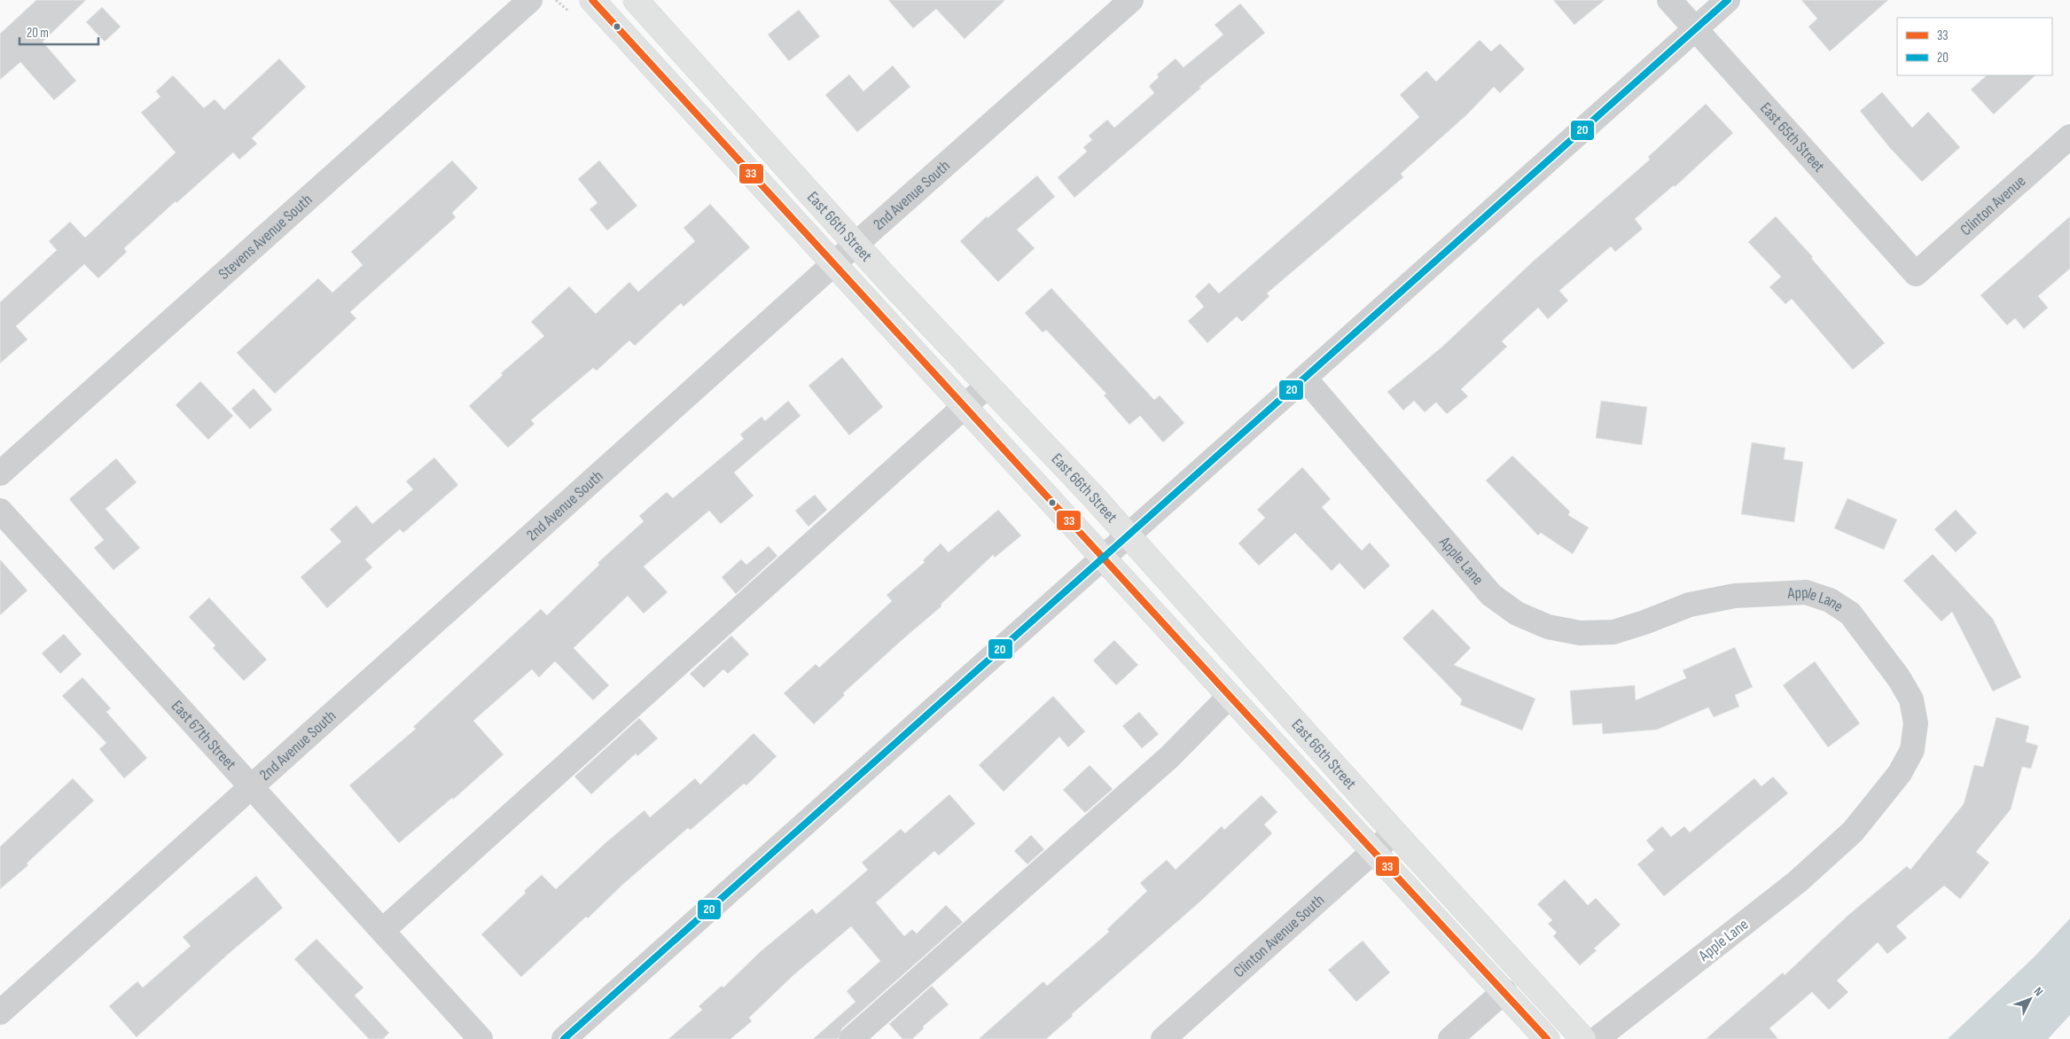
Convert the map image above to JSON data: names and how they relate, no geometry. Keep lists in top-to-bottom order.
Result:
{
  "streets": {
    "main road": ["East 66th Street"],
    "street": [
      "East 65th Street",
      "2nd Avenue South",
      "Clinton Avenue",
      "Stevens Avenue South",
      "Apple Lane",
      "East 67th Street",
      "Clinton Avenue South"
    ]
  },
  "crossings": [
    ["East 65th Street", "Clinton Avenue"],
    ["2nd Avenue South", "East 66th Street"],
    ["2nd Avenue South", "East 67th Street"],
    ["East 66th Street", "Clinton Avenue South"]
  ],
  "lines": ["transit line 33", "transit line 20"],
  "legend": ["33", "20"],
  "scale_bar": "20 m",
  "north": "top right"
}
